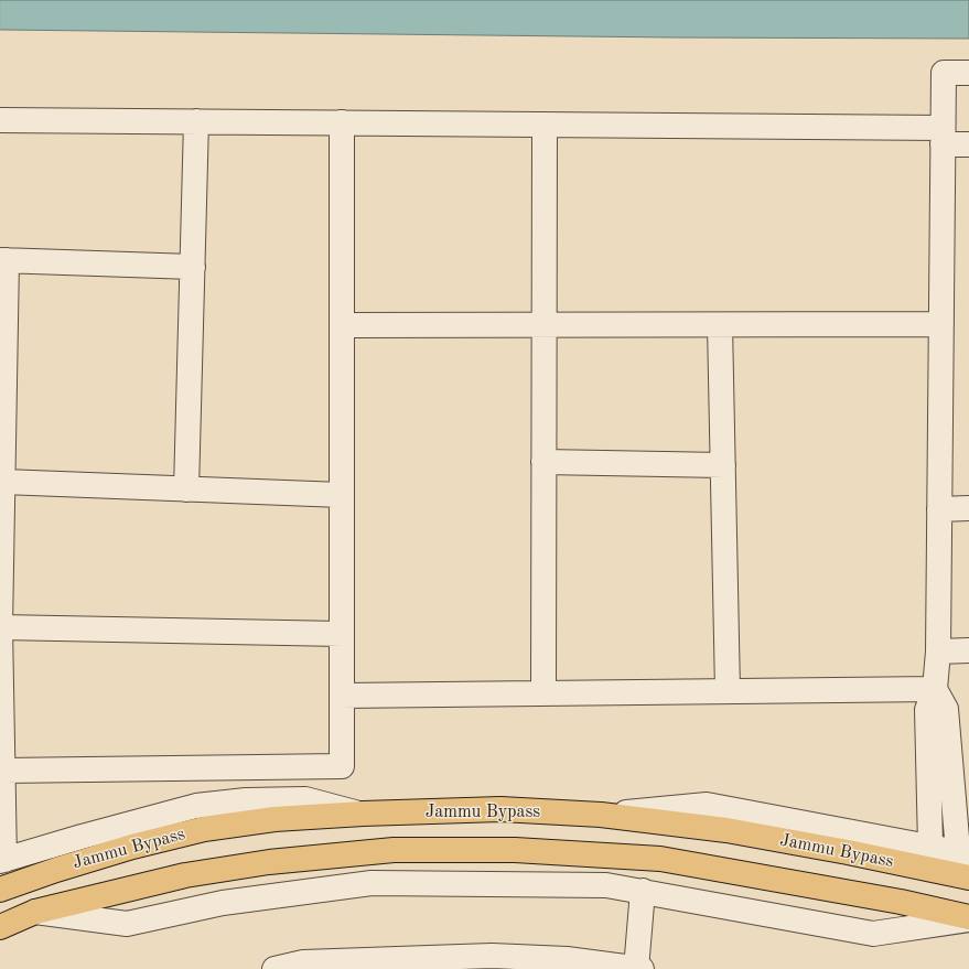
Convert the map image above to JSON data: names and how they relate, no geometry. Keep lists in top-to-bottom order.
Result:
{
  "streets": {
    "highway": ["Jammu Bypass"]
  }
}
